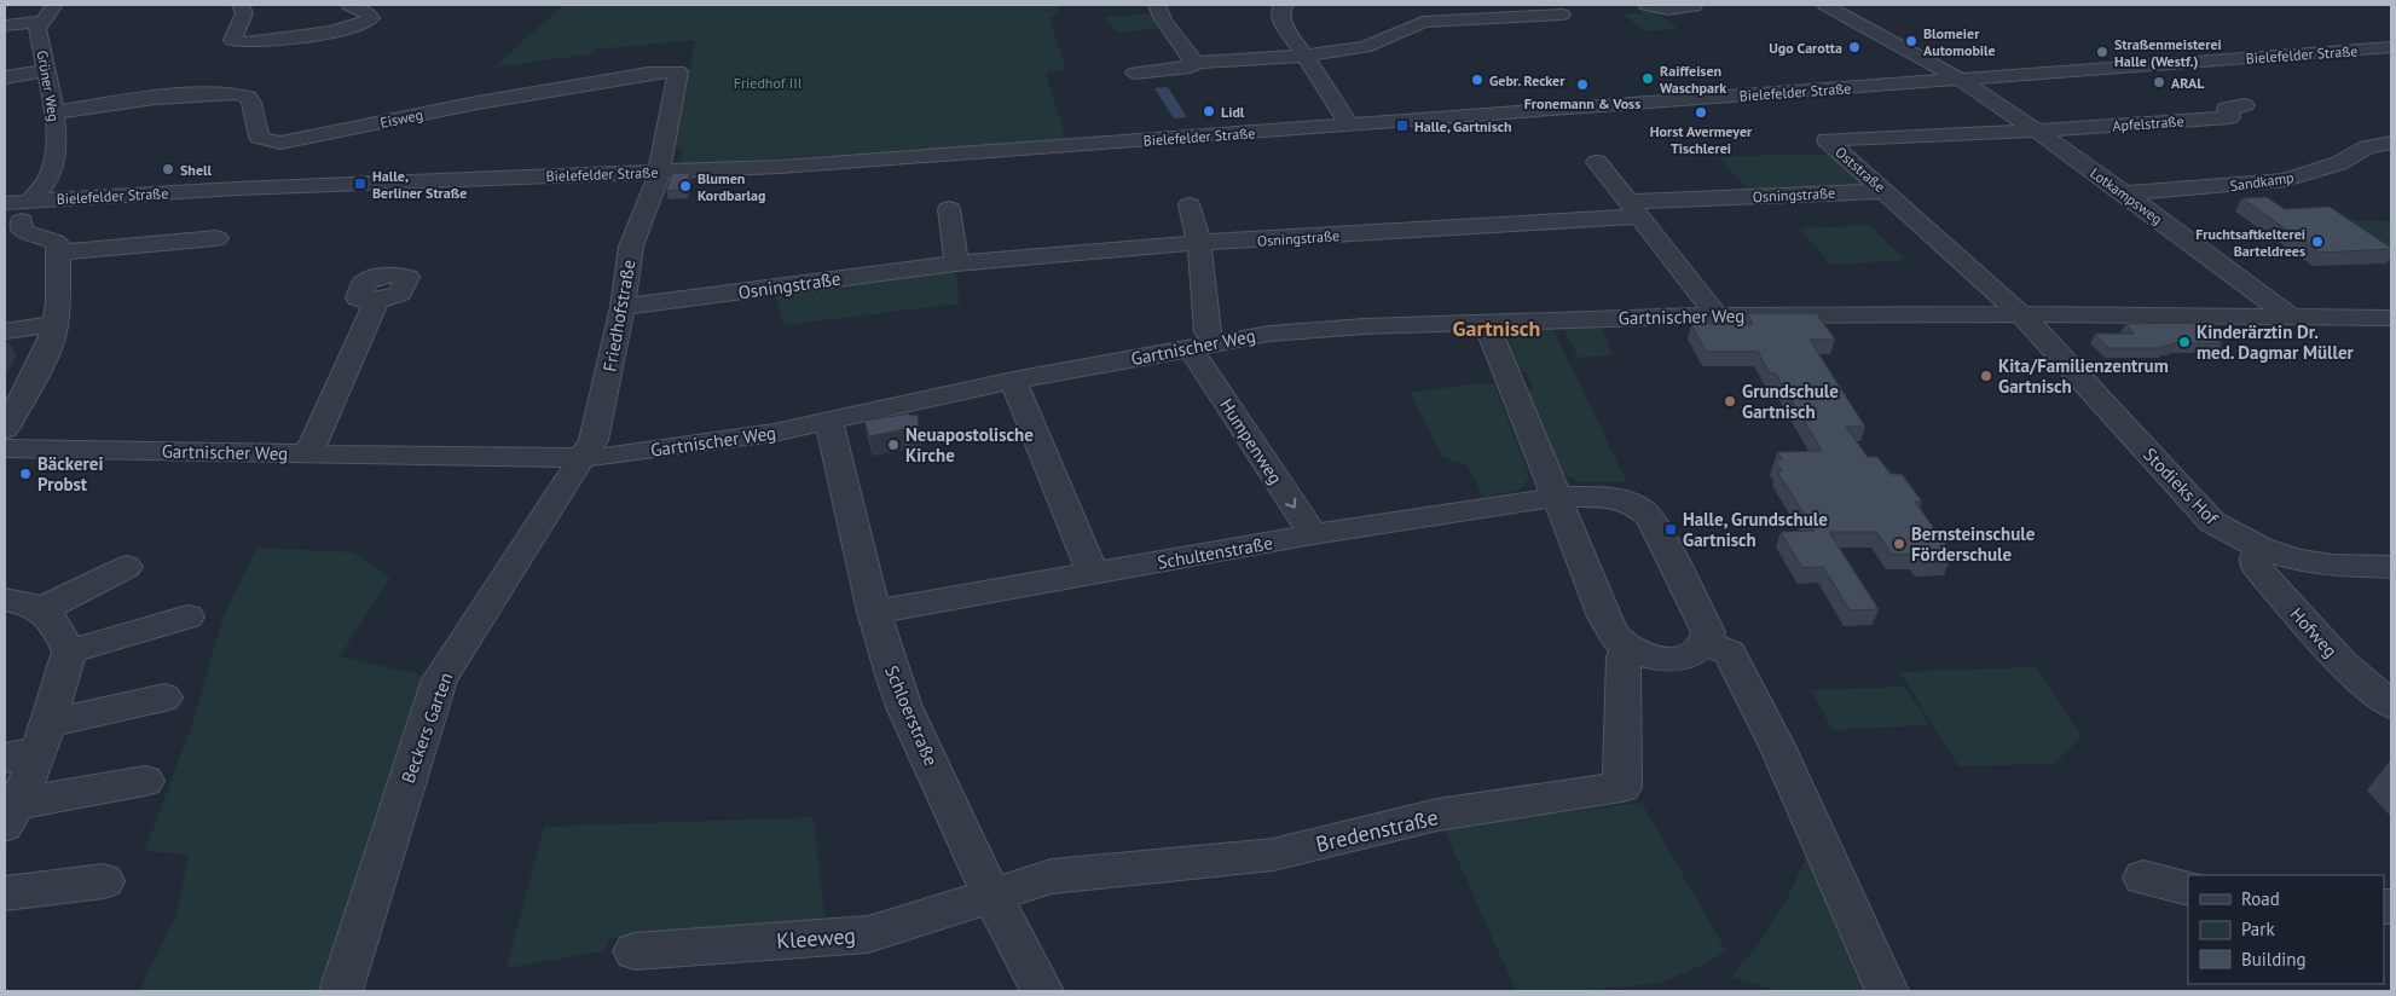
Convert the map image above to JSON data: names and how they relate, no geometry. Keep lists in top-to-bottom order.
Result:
{
  "streets": {
    "street": [
      "Bielefelder Straße",
      "Grüner Weg",
      "Eisweg",
      "Apfelstraße",
      "Oststraße",
      "Sandkamp",
      "Osningstraße",
      "Lotkampsweg",
      "Friedhofstraße",
      "Gartnischer Weg",
      "Humpenweg",
      "Stodieks Hof",
      "Schultenstraße",
      "Hofweg",
      "Schloerstraße",
      "Beckers Garten",
      "Bredenstraße",
      "Kleeweg"
    ]
  },
  "crossings": [
    ["Bielefelder Straße", "Grüner Weg"],
    ["Bielefelder Straße", "Eisweg"],
    ["Bielefelder Straße", "Lotkampsweg"],
    ["Bielefelder Straße", "Friedhofstraße"],
    ["Grüner Weg", "Eisweg"],
    ["Eisweg", "Friedhofstraße"],
    ["Apfelstraße", "Oststraße"],
    ["Apfelstraße", "Lotkampsweg"],
    ["Oststraße", "Osningstraße"],
    ["Oststraße", "Lotkampsweg"],
    ["Oststraße", "Gartnischer Weg"],
    ["Oststraße", "Stodieks Hof"],
    ["Sandkamp", "Lotkampsweg"],
    ["Osningstraße", "Friedhofstraße"],
    ["Osningstraße", "Humpenweg"],
    ["Lotkampsweg", "Gartnischer Weg"],
    ["Friedhofstraße", "Gartnischer Weg"],
    ["Friedhofstraße", "Beckers Garten"],
    ["Gartnischer Weg", "Humpenweg"],
    ["Gartnischer Weg", "Stodieks Hof"],
    ["Gartnischer Weg", "Schloerstraße"],
    ["Gartnischer Weg", "Beckers Garten"],
    ["Humpenweg", "Schultenstraße"],
    ["Stodieks Hof", "Hofweg"],
    ["Schultenstraße", "Schloerstraße"],
    ["Schloerstraße", "Bredenstraße"],
    ["Schloerstraße", "Kleeweg"],
    ["Bredenstraße", "Kleeweg"]
  ],
  "districts": ["Gartnisch"],
  "parks": ["Friedhof III"],
  "places": {
    "other": [
      "Blomeier Automobile",
      "Ugo Carotta",
      "Straßenmeisterei Halle (Westf.)",
      "Raiffeisen Waschpark",
      "Gebr. Recker",
      "ARAL",
      "Fronemann & Voss",
      "Lidl",
      "Horst Avermeyer Tischlerei",
      "Shell",
      "Blumen Kordbarlag",
      "Fruchtsaftkelterei Barteldrees",
      "Kinderärztin Dr. med. Dagmar Müller",
      "Kita/Familienzentrum Gartnisch",
      "Grundschule Gartnisch",
      "Neuapostolische Kirche",
      "Bäckerei Probst",
      "Bernsteinschule Förderschule"
    ],
    "transit": ["Halle, Gartnisch", "Halle, Berliner Straße", "Halle, Grundschule Gartnisch"]
  },
  "legend": ["Road", "Park", "Building"]
}
